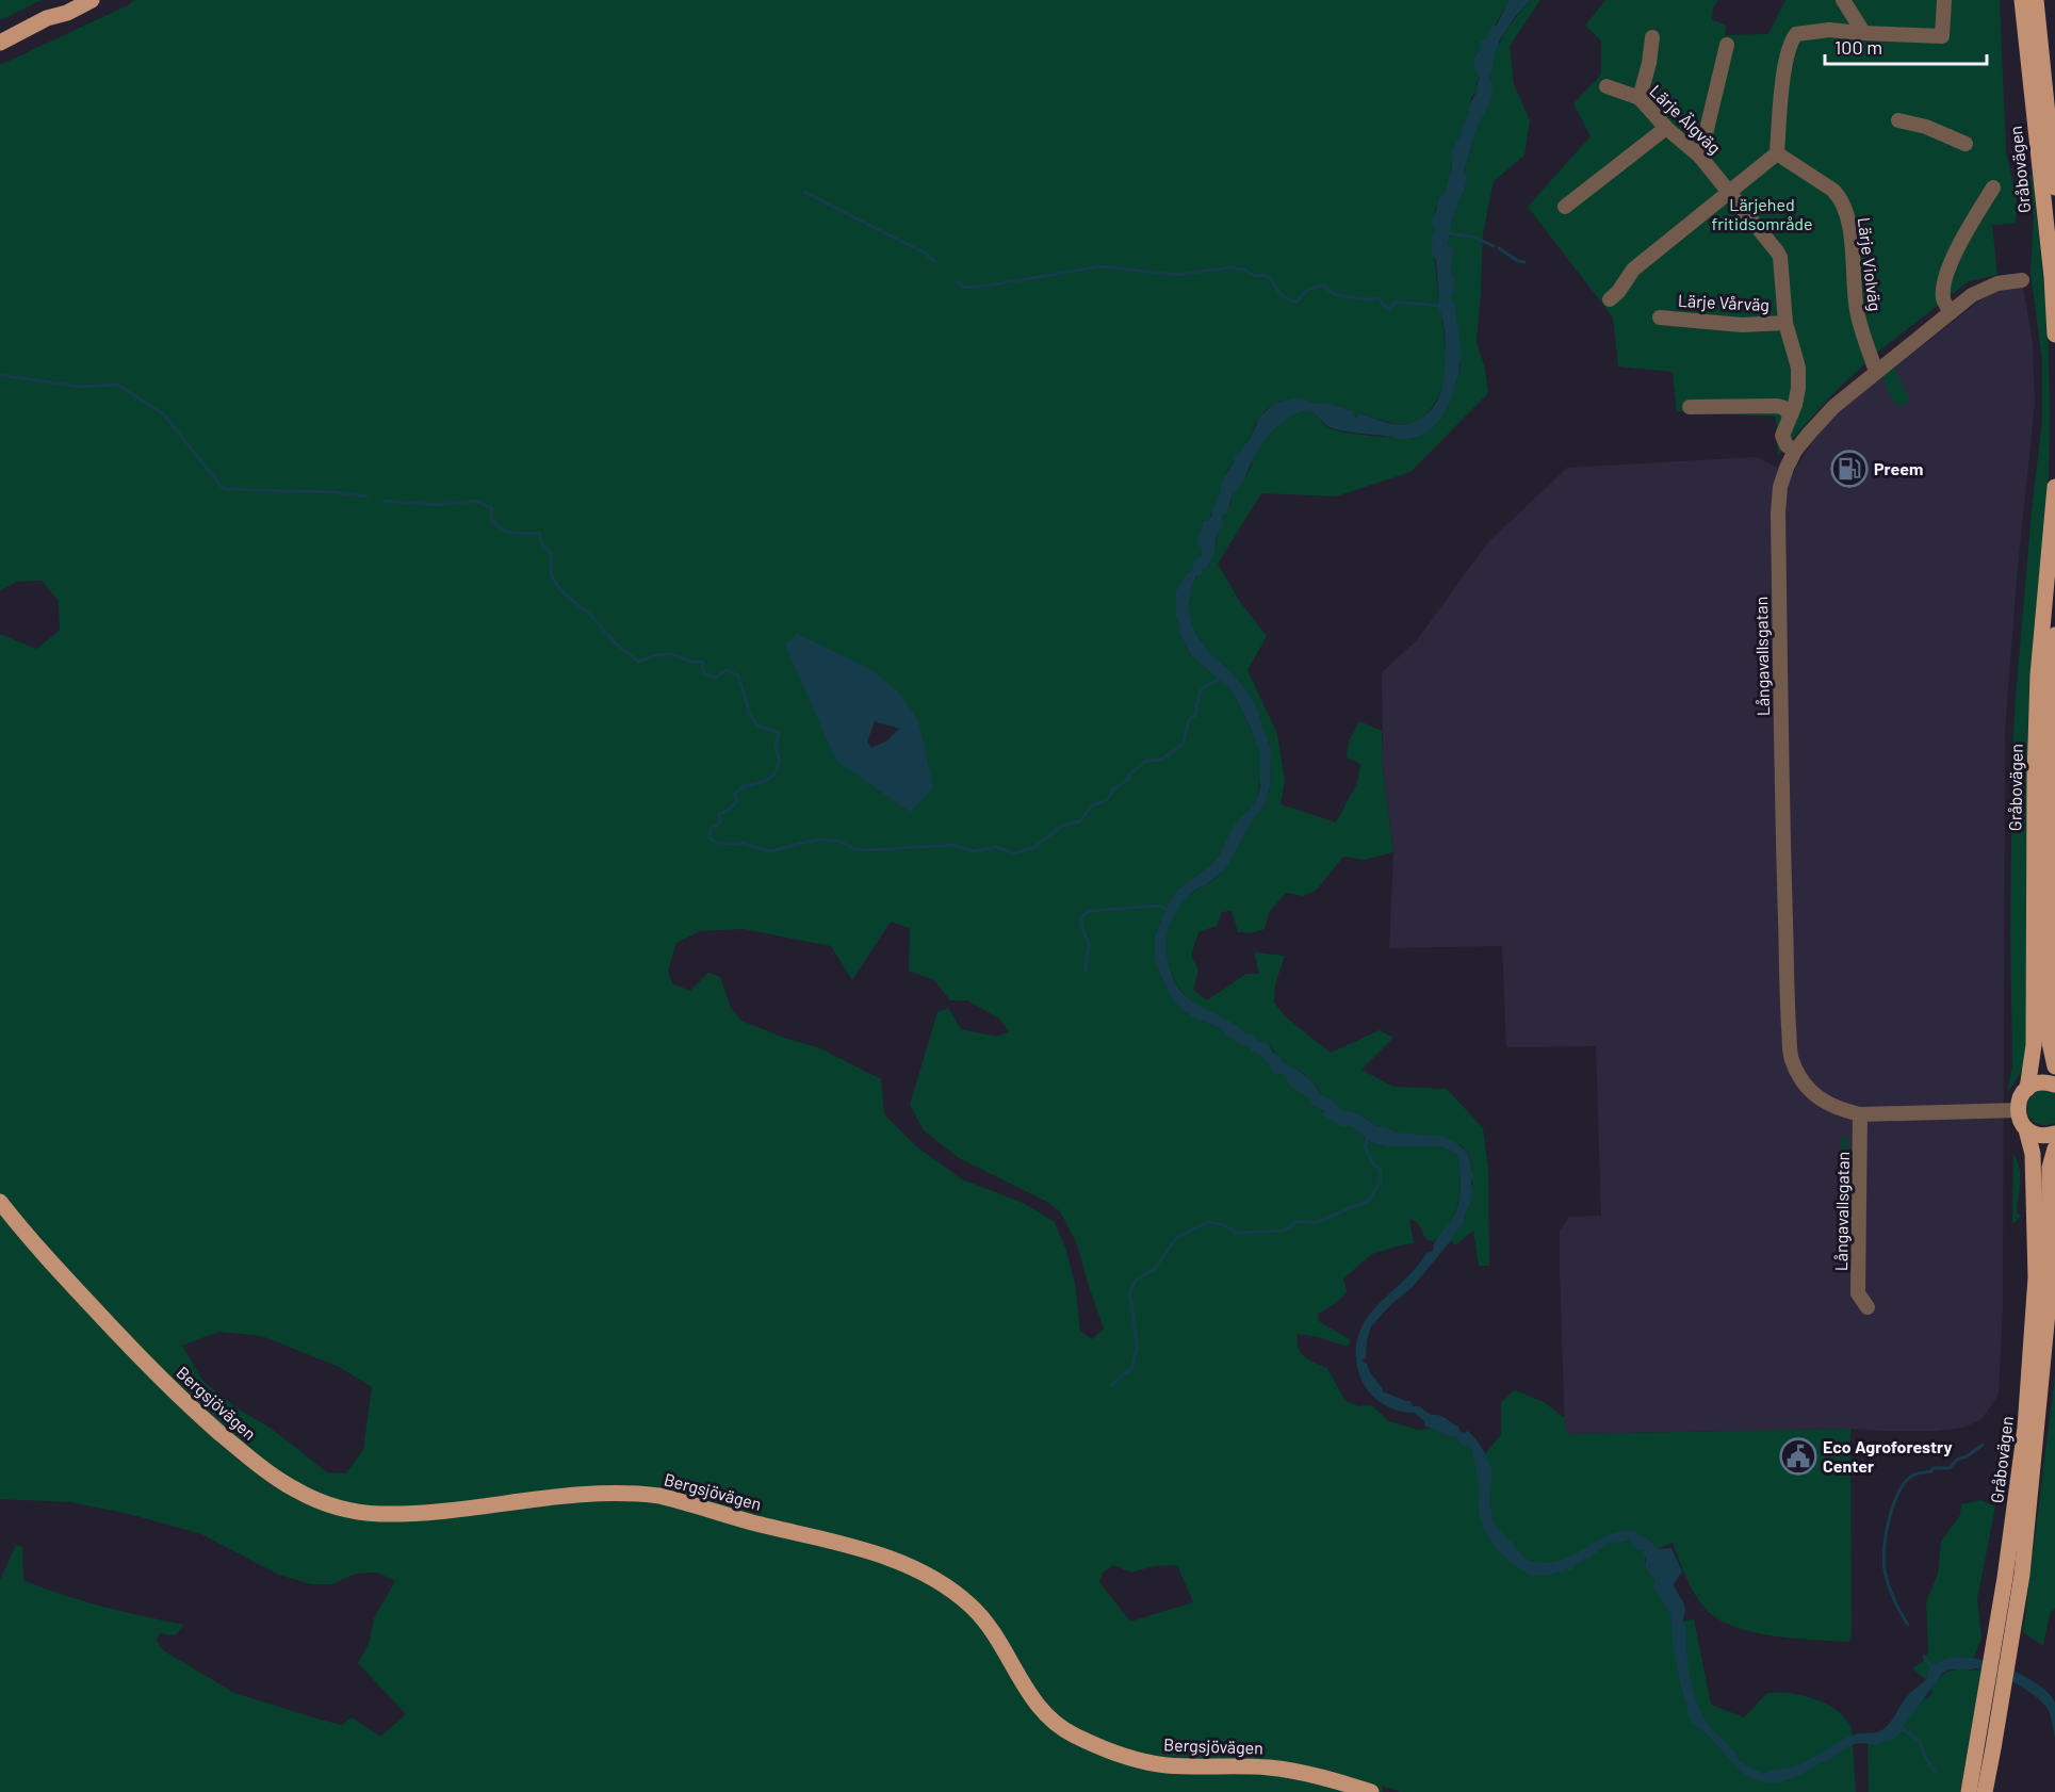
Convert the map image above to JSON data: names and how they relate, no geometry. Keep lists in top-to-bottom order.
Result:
{
  "streets": {
    "main road": ["Gråbovägen", "Bergsjövägen"],
    "street": [
      "Lärje Älgväg",
      "Lärje Violväg",
      "Lärje Vårväg",
      "Långavallsgatan"
    ]
  },
  "crossings": [
    ["Lärje Älgväg", "Lärje Vårväg"],
    ["Lärje Älgväg", "Långavallsgatan"],
    ["Gråbovägen", "Långavallsgatan"],
    ["Lärje Violväg", "Långavallsgatan"]
  ],
  "parks": ["Lärjehed fritidsområde"],
  "places": {
    "fuel station": ["Preem"],
    "public building": ["Eco Agroforestry Center"]
  },
  "scale_bar": "100 m"
}
